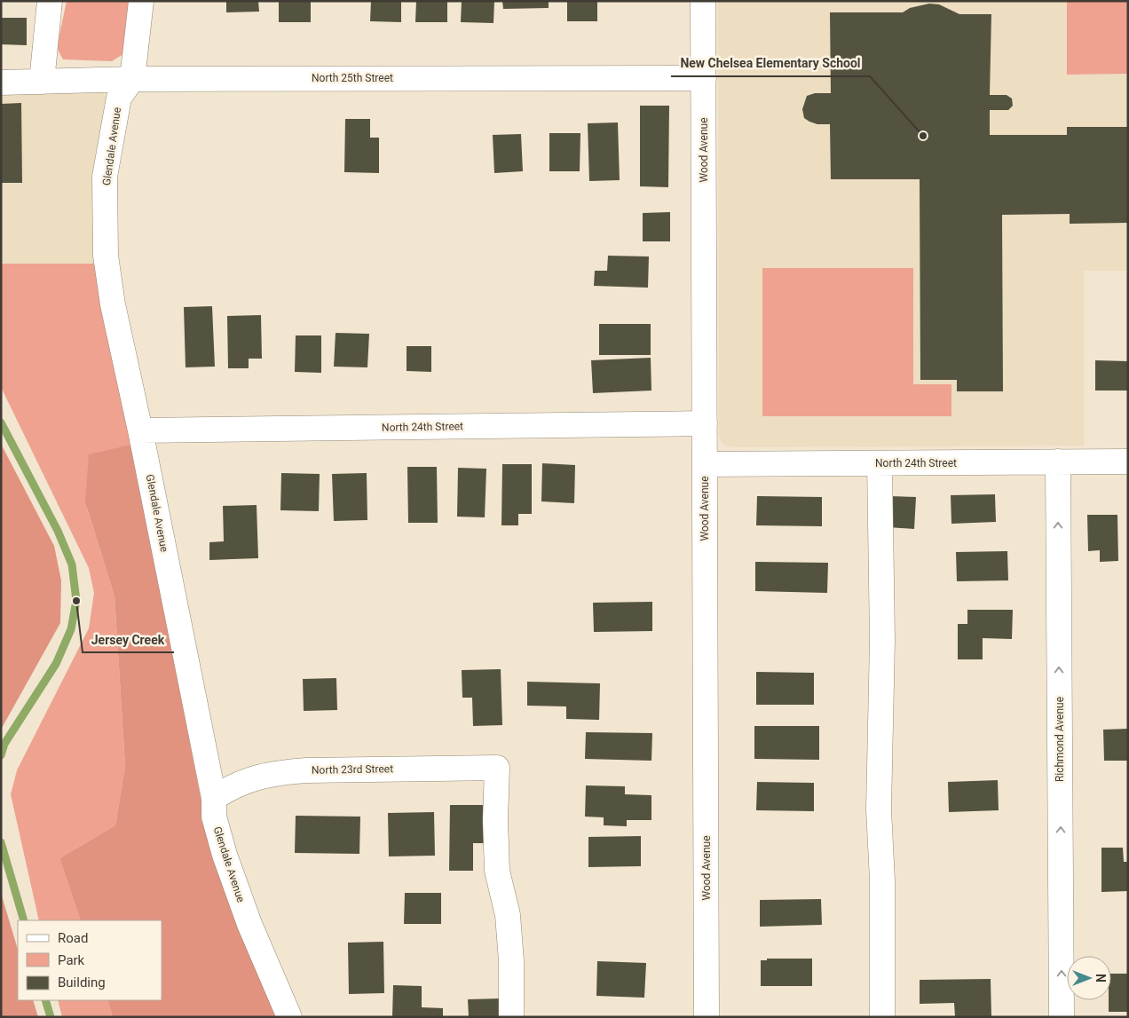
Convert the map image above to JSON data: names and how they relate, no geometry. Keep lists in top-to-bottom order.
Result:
{
  "streets": {
    "street": [
      "North 25th Street",
      "Glendale Avenue",
      "Wood Avenue",
      "North 24th Street",
      "Richmond Avenue",
      "North 23rd Street"
    ]
  },
  "crossings": [
    ["North 25th Street", "Glendale Avenue"],
    ["North 25th Street", "Wood Avenue"],
    ["Glendale Avenue", "North 24th Street"],
    ["Glendale Avenue", "North 23rd Street"],
    ["Wood Avenue", "North 24th Street"],
    ["North 24th Street", "Richmond Avenue"]
  ],
  "places": ["New Chelsea Elementary School", "Jersey Creek"],
  "legend": ["Road", "Park", "Building"],
  "north": "right"
}
